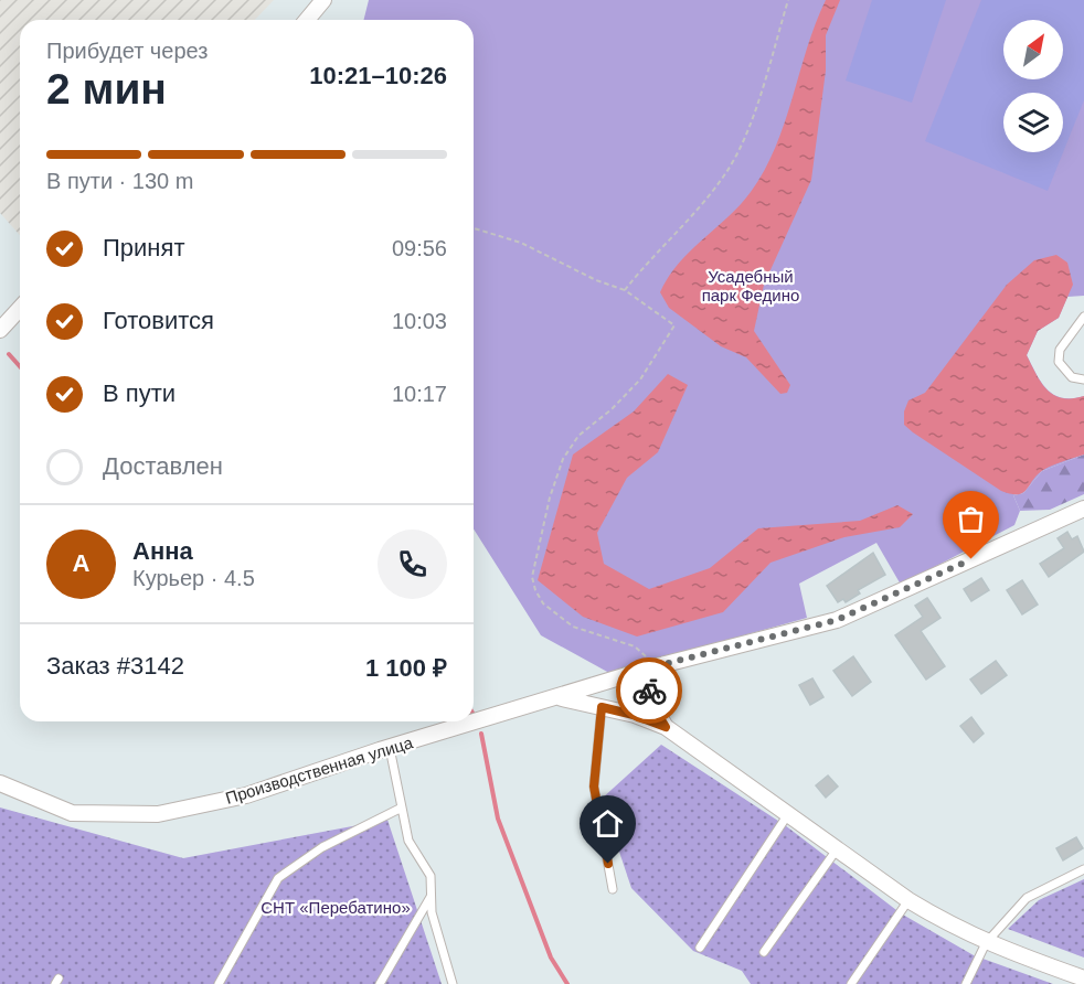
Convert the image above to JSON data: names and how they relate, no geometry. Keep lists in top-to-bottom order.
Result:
{
  "streets": {
    "street": ["Производственная улица"]
  },
  "parks": ["Усадебный парк Федино", "СНТ «Перебатино»"],
  "north": "top right",
  "page": {
    "heading": ["2 мин", "Прибудет через", "10:21–10:26"],
    "panel": [
      "Анна",
      "Курьер · 4.5",
      "Заказ #3142",
      "1 100 ₽"
    ],
    "bar": "В пути · 130 m",
    "list": [
      ["Принят", "09:56"],
      ["Готовится", "10:03"],
      ["В пути", "10:17"],
      "Доставлен"
    ],
    "round": "А"
  }
}
